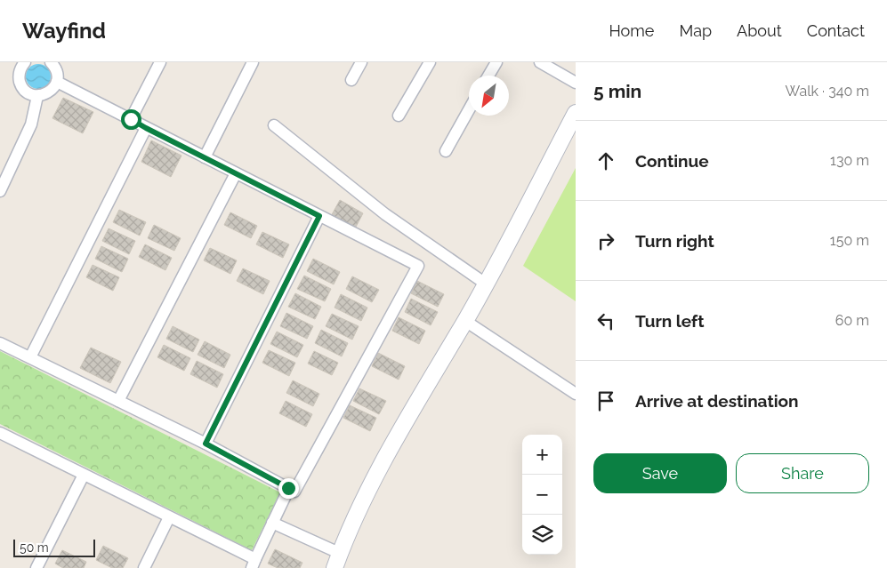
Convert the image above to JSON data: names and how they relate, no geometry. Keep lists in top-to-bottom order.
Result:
{
  "scale_bar": "50 m",
  "north": "bottom left",
  "page": {
    "header": "Wayfind",
    "nav": [
      "Home",
      "Map",
      "About",
      "Contact"
    ],
    "heading": ["5 min", "Walk · 340 m"],
    "list": [
      ["Continue", "130 m"],
      ["Turn right", "150 m"],
      ["Turn left", "60 m"],
      "Arrive at destination"
    ],
    "map_buttons": ["+", "−"],
    "buttons": ["Save", "Share"],
    "scale": "50 m"
  }
}
